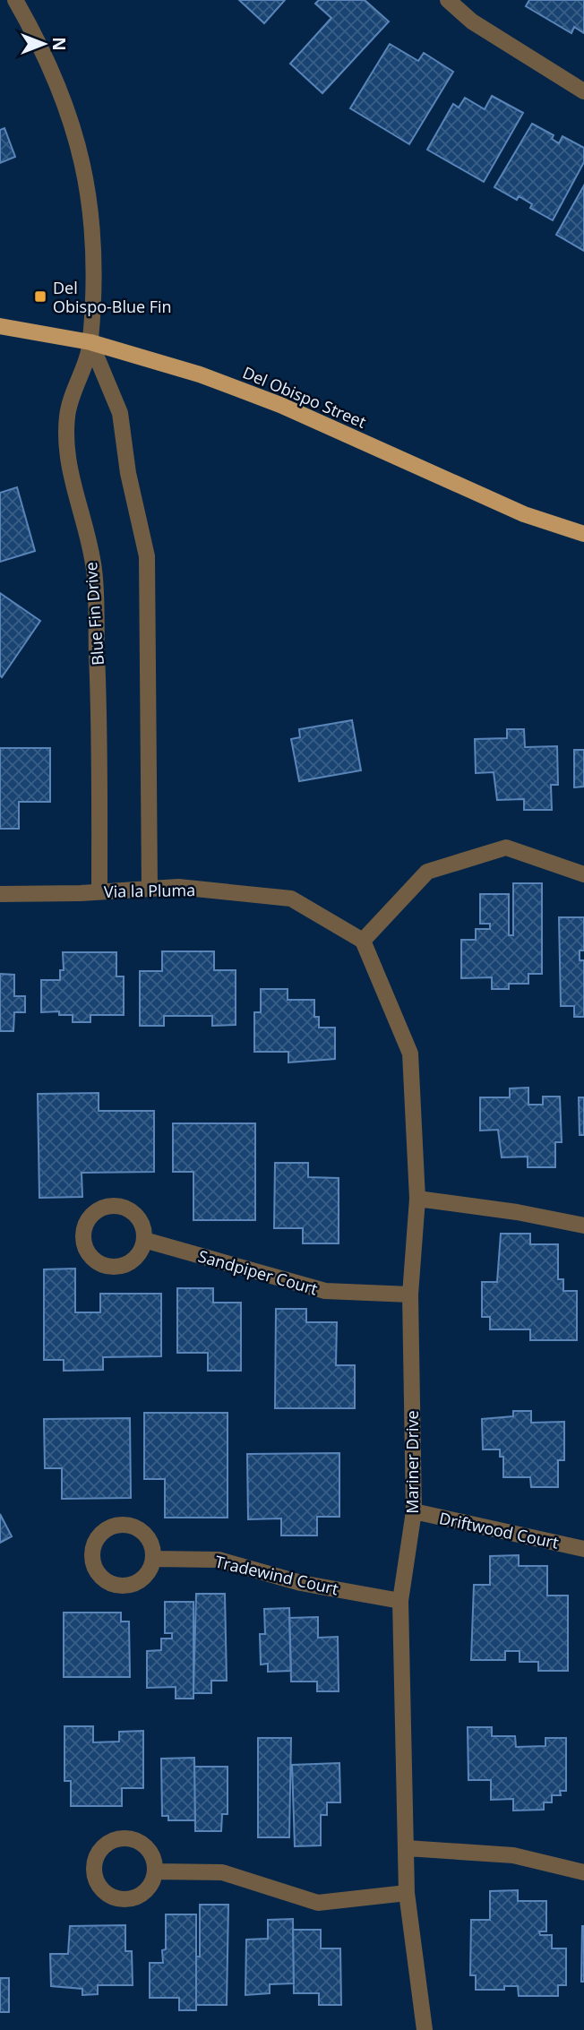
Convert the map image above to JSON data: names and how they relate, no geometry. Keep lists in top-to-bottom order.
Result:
{
  "streets": {
    "main road": ["Del Obispo Street"],
    "street": [
      "Blue Fin Drive",
      "Via la Pluma",
      "Sandpiper Court",
      "Mariner Drive",
      "Driftwood Court",
      "Tradewind Court"
    ]
  },
  "crossings": [
    ["Del Obispo Street", "Blue Fin Drive"],
    ["Blue Fin Drive", "Via la Pluma"],
    ["Via la Pluma", "Mariner Drive"],
    ["Sandpiper Court", "Mariner Drive"],
    ["Mariner Drive", "Driftwood Court"],
    ["Mariner Drive", "Tradewind Court"]
  ],
  "places": {
    "transit": ["Del Obispo-Blue Fin"]
  },
  "north": "right"
}
